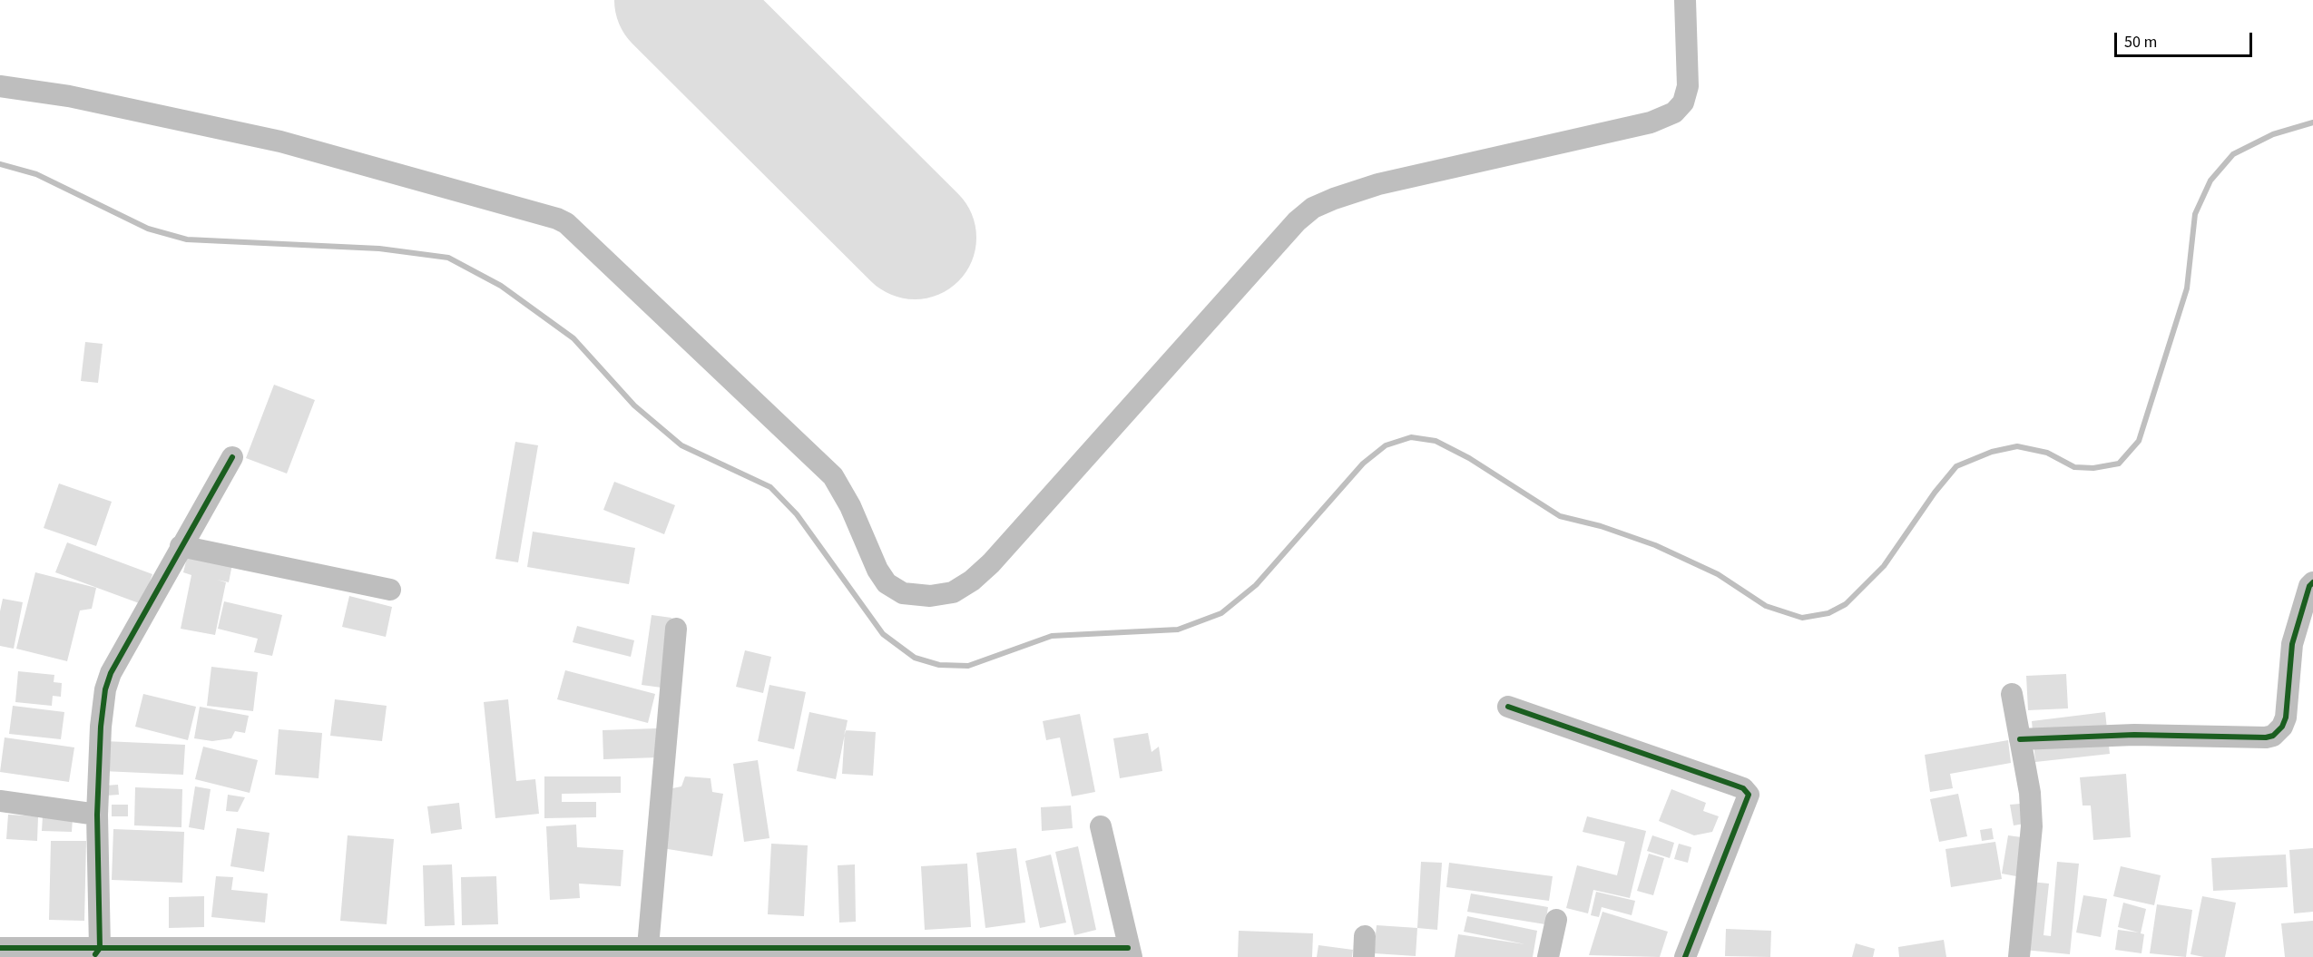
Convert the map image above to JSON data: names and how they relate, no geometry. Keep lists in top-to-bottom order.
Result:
{
  "scale_bar": "50 m"
}
